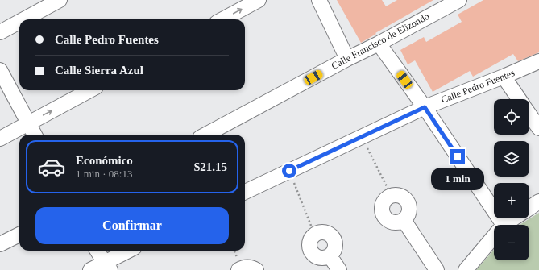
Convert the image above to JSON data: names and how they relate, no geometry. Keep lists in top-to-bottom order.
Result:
{
  "streets": {
    "street": ["Calle Francisco de Elizondo", "Calle Pedro Fuentes"]
  },
  "page": {
    "banner": ["Calle Pedro Fuentes", "Calle Sierra Azul"],
    "map_buttons": ["+", "−"],
    "list": [
      {
        "name": "Económico",
        "note": "1 min · 08:13",
        "value": "$21.15"
      }
    ],
    "bubble": "1 min",
    "buttons": "Confirmar"
  }
}
